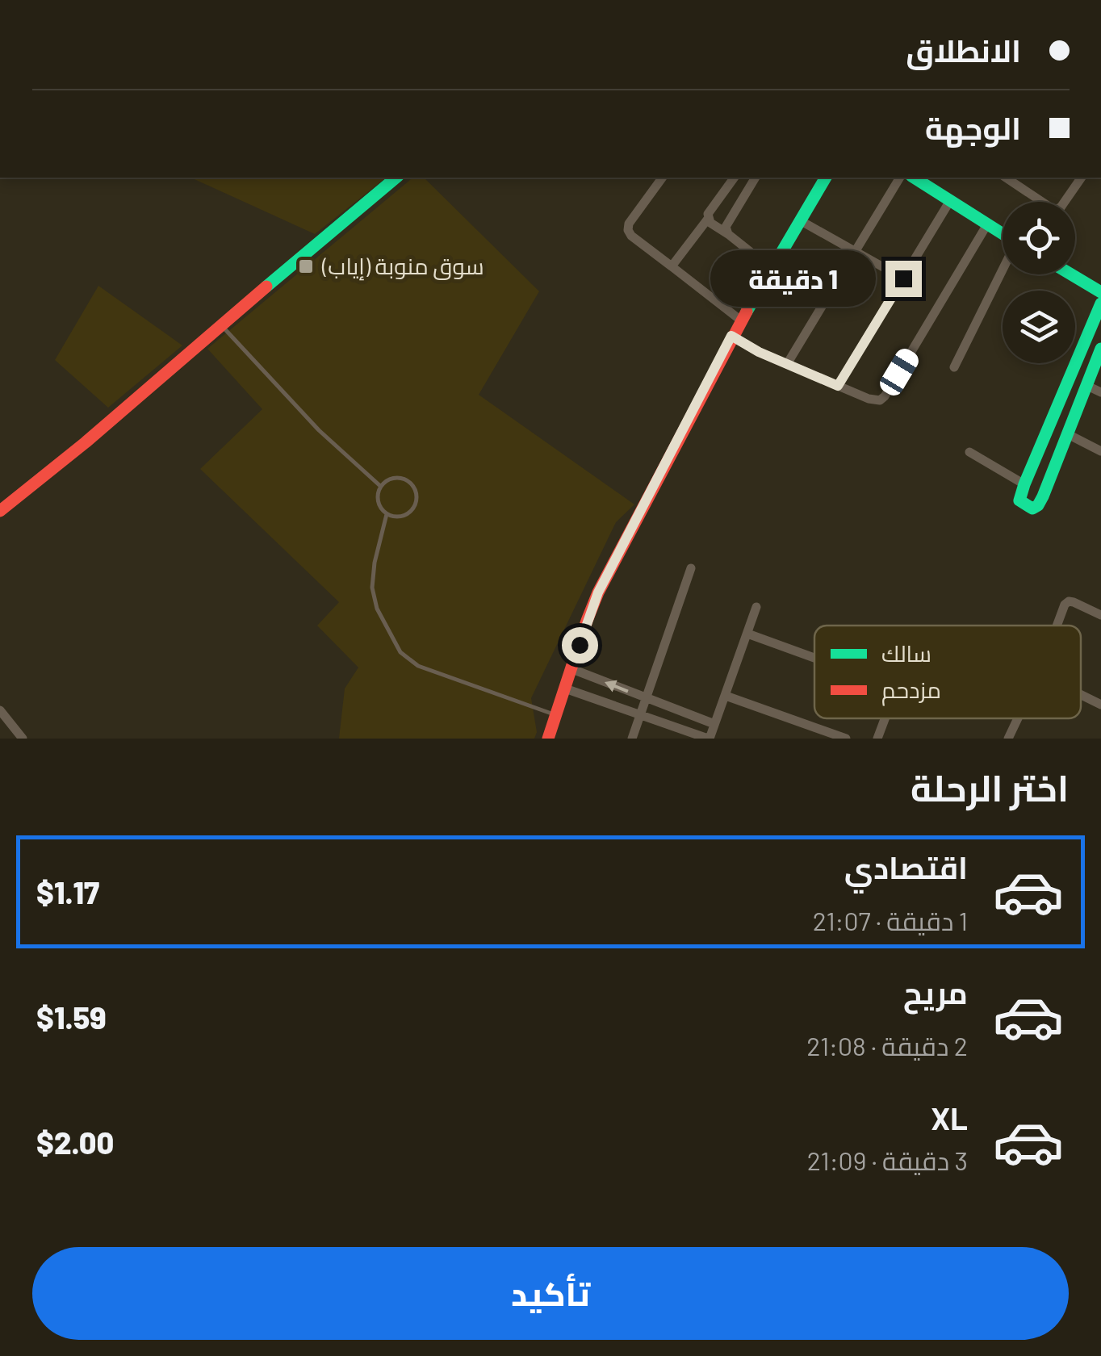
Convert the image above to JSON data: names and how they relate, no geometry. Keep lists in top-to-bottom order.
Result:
{
  "places": {
    "transit": ["سوق منوبة (إياب)"]
  },
  "legend": ["سالك", "مزدحم"],
  "page": {
    "banner": ["الانطلاق", "الوجهة"],
    "bubble": "1 دقيقة",
    "heading": "اختر الرحلة",
    "list": [
      {
        "name": "اقتصادي",
        "note": "1 دقيقة · 21:07",
        "value": "$1.17"
      },
      {
        "name": "مريح",
        "note": "2 دقيقة · 21:08",
        "value": "$1.59"
      },
      {
        "name": "XL",
        "note": "3 دقيقة · 21:09",
        "value": "$2.00"
      }
    ],
    "buttons": "تأكيد"
  }
}
